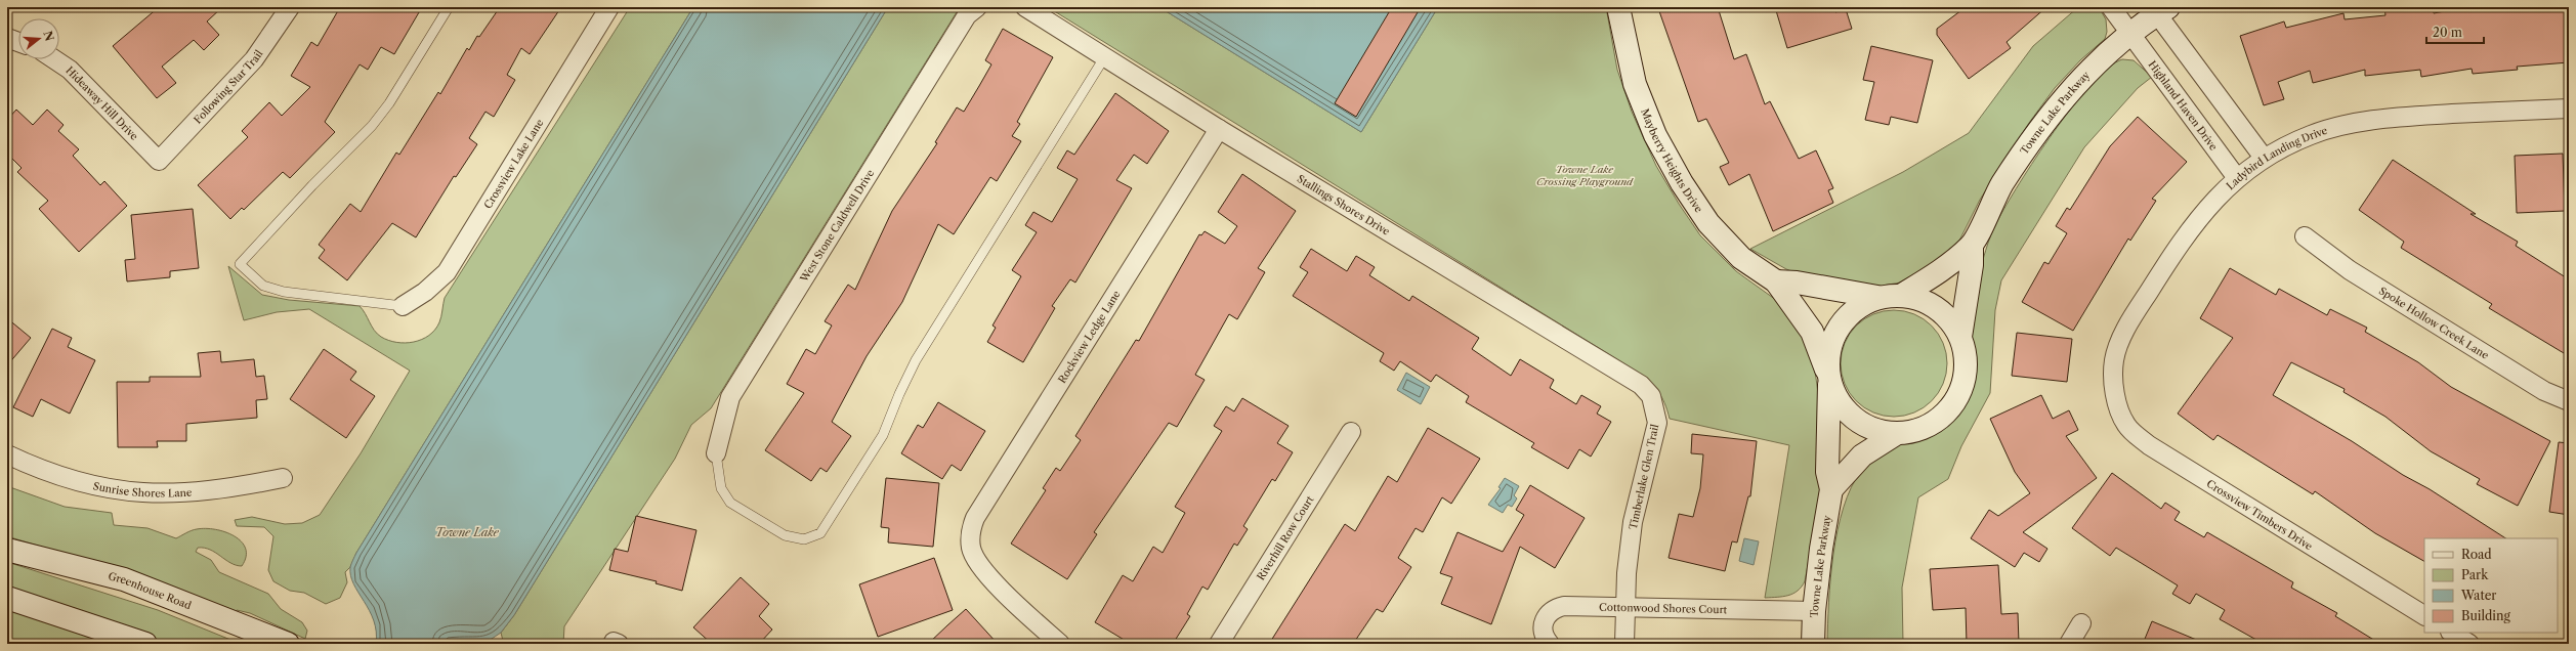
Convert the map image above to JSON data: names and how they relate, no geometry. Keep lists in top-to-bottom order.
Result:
{
  "streets": {
    "street": [
      "Following Star Trail",
      "Hideaway Hill Drive",
      "Highland Haven Drive",
      "Towne Lake Parkway",
      "Mayberry Heights Drive",
      "Ladybird Landing Drive",
      "Crossview Lake Lane",
      "Stallings Shores Drive",
      "West Stone Caldwell Drive",
      "Spoke Hollow Creek Lane",
      "Rockview Ledge Lane",
      "Timberlake Glen Trail",
      "Sunrise Shores Lane",
      "Crossview Timbers Drive",
      "Riverhill Row Court",
      "Greenhouse Road",
      "Cottonwood Shores Court"
    ]
  },
  "crossings": [
    ["Following Star Trail", "Hideaway Hill Drive"],
    ["Highland Haven Drive", "Towne Lake Parkway"],
    ["Highland Haven Drive", "Ladybird Landing Drive"],
    ["Towne Lake Parkway", "Mayberry Heights Drive"],
    ["Towne Lake Parkway", "Cottonwood Shores Court"],
    ["Ladybird Landing Drive", "Crossview Timbers Drive"],
    ["Stallings Shores Drive", "Rockview Ledge Lane"],
    ["Stallings Shores Drive", "Timberlake Glen Trail"],
    ["Timberlake Glen Trail", "Cottonwood Shores Court"]
  ],
  "water": ["Towne Lake"],
  "parks": ["Towne Lake Crossing Playground"],
  "legend": [
    "Road",
    "Park",
    "Water",
    "Building"
  ],
  "scale_bar": "20 m",
  "north": "right"
}
